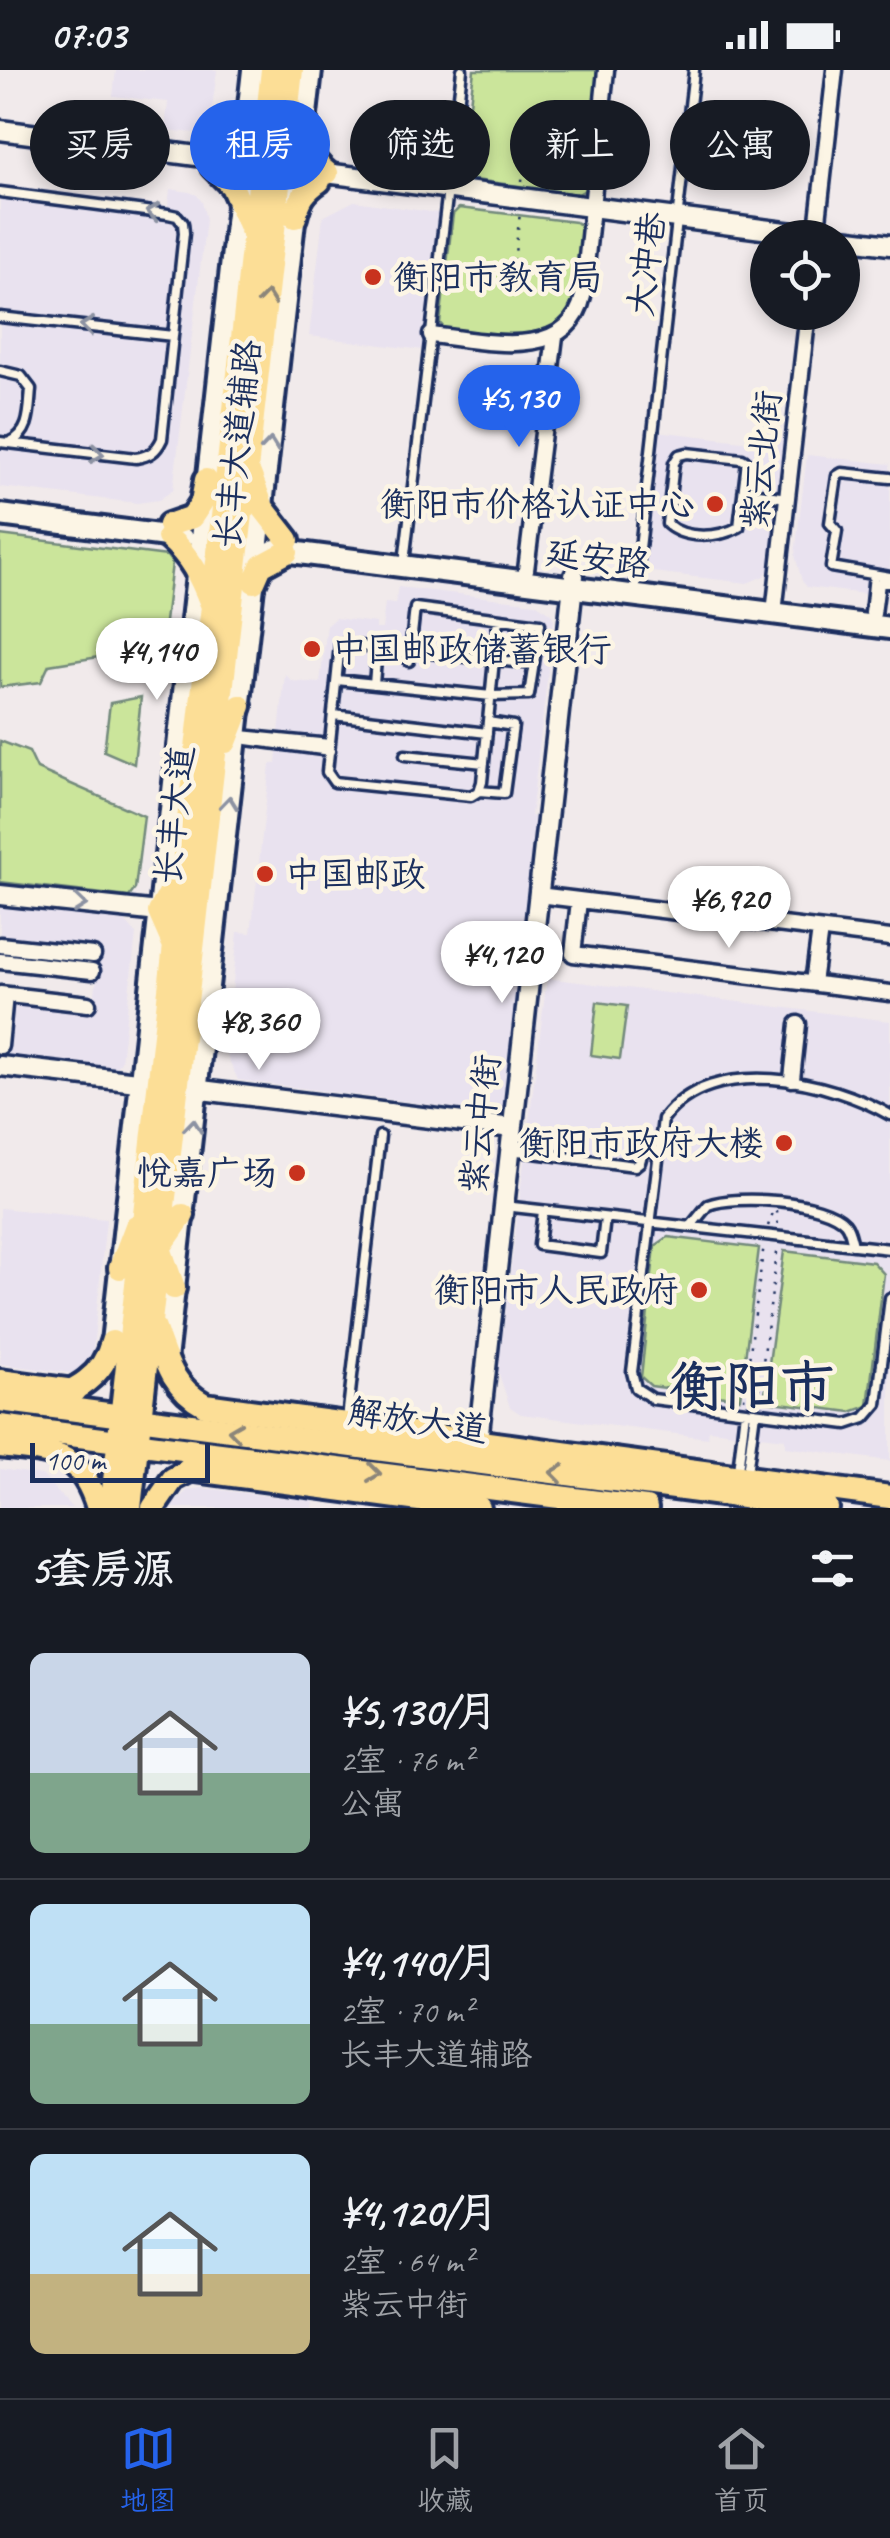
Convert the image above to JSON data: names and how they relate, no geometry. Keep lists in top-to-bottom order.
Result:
{
  "streets": {
    "main road": [
      "长丰大道辅路",
      "延安路",
      "长丰大道",
      "解放大道"
    ],
    "street": ["紫云北街", "紫云中街"],
    "lane": ["大冲巷"]
  },
  "crossings": [
    ["大冲巷", "延安路"],
    ["长丰大道辅路", "延安路"],
    ["长丰大道辅路", "长丰大道"],
    ["紫云北街", "延安路"],
    ["延安路", "长丰大道"],
    ["延安路", "紫云中街"],
    ["长丰大道", "解放大道"]
  ],
  "districts": ["衡阳市"],
  "places": [
    "衡阳市教育局",
    "衡阳市价格认证中心",
    "中国邮政储蓄银行",
    "中国邮政",
    "衡阳市政府大楼",
    "悦嘉广场",
    "衡阳市人民政府"
  ],
  "scale_bar": "100 m",
  "page": {
    "status": "07:03",
    "chip": [
      "买房",
      "租房",
      "筛选",
      "新上",
      "公寓"
    ],
    "price": [
      "¥5,130",
      "¥4,140",
      "¥6,920",
      "¥4,120",
      "¥8,360"
    ],
    "scale": "100 m",
    "heading": "5套房源",
    "list": [
      {
        "name": "¥5,130/月",
        "note": "2室 · 76 m² · 公寓"
      },
      {
        "name": "¥4,140/月",
        "note": "2室 · 70 m² · 长丰大道辅路"
      },
      {
        "name": "¥4,120/月",
        "note": "2室 · 64 m² · 紫云中街"
      }
    ],
    "tabs": ["地图", "收藏", "首页"]
  }
}
